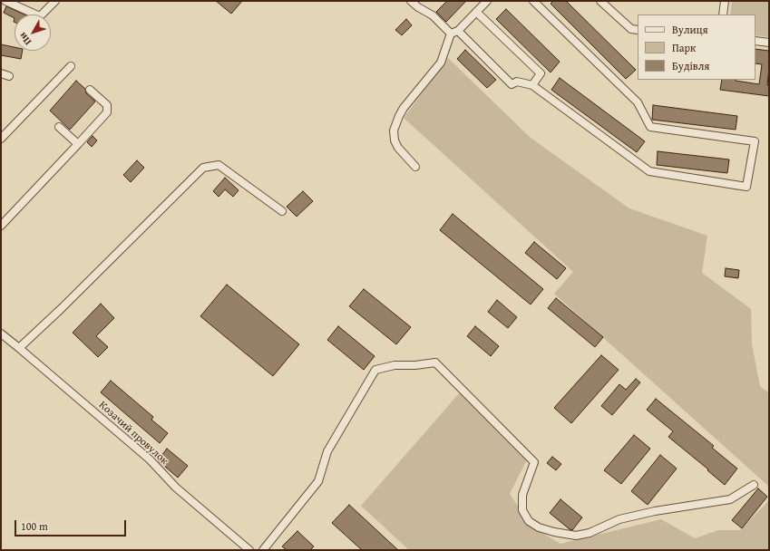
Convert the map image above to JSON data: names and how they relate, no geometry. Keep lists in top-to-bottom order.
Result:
{
  "streets": {
    "street": ["Козачий провулок"]
  },
  "legend": ["Вулиця", "Парк", "Будівля"],
  "scale_bar": "100 m",
  "north": "bottom left"
}
